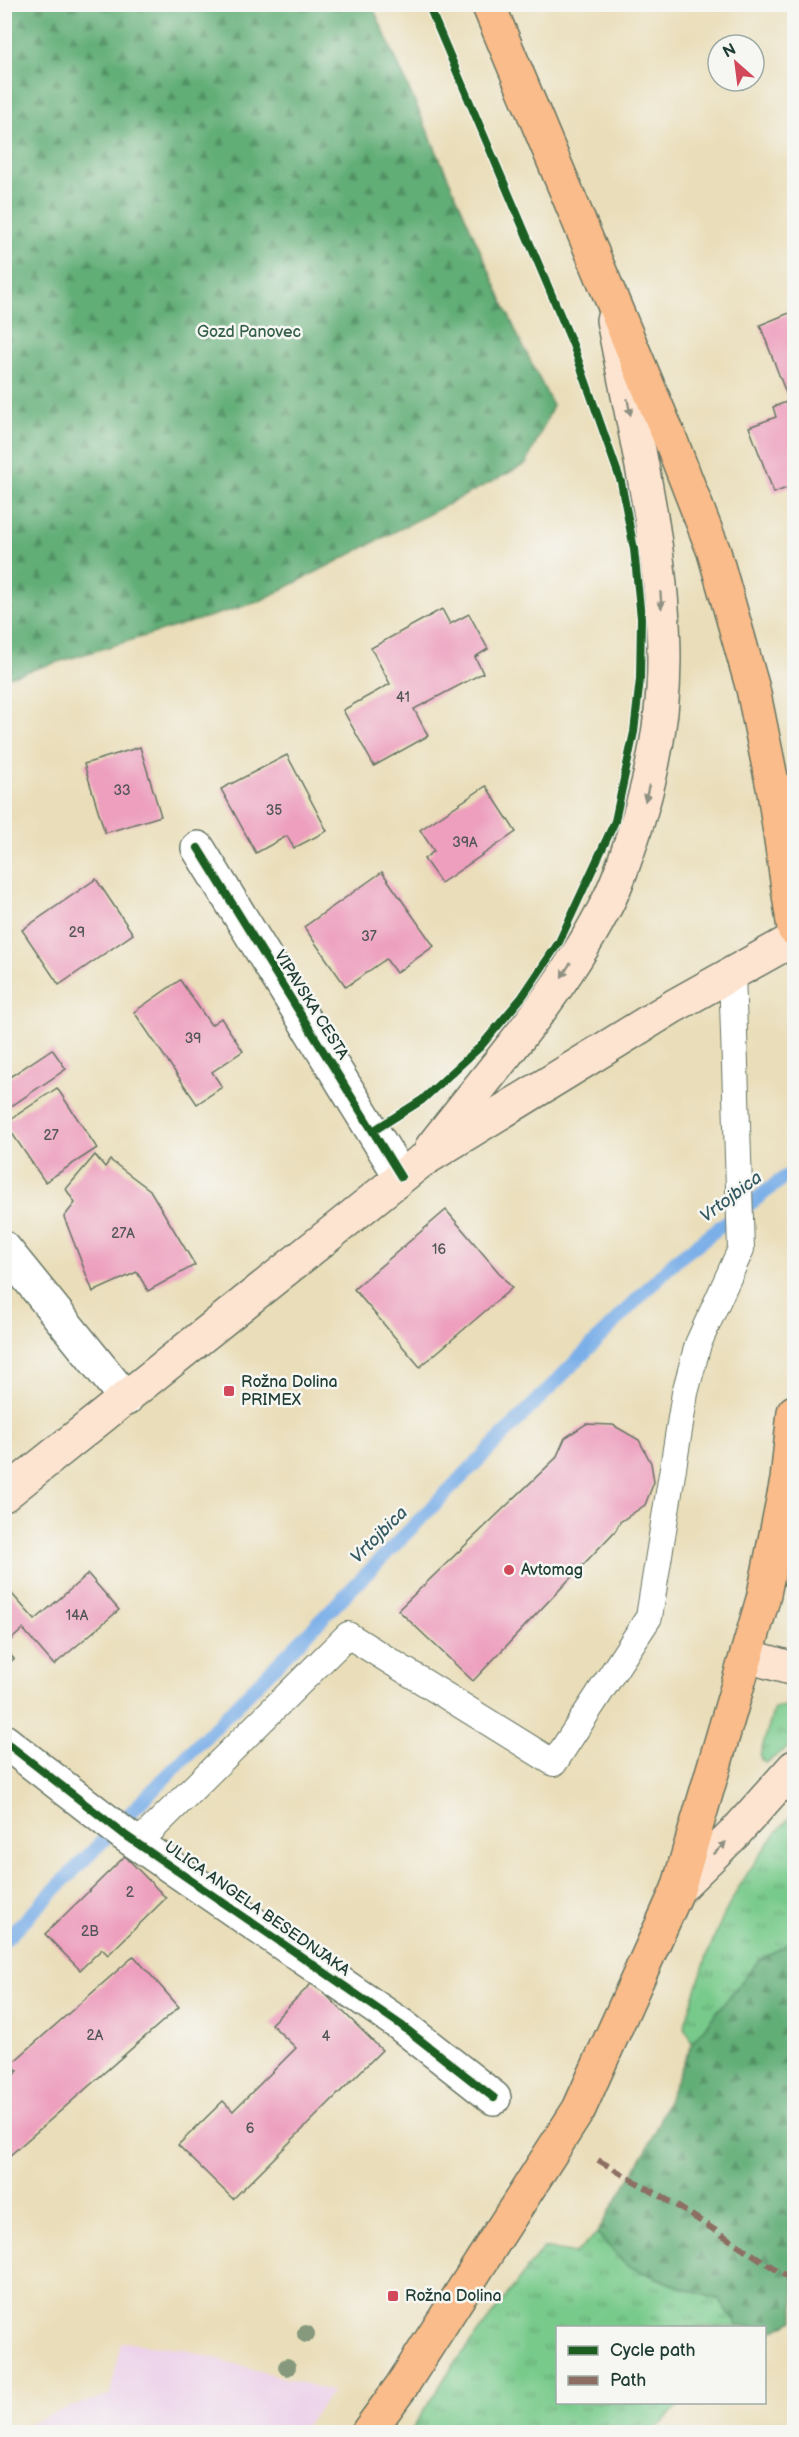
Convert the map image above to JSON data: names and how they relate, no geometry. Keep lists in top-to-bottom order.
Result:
{
  "streets": {
    "street": ["VIPAVSKA CESTA", "ULICA ANGELA BESEDNJAKA"]
  },
  "water": ["Vrtojbica"],
  "parks": ["Gozd Panovec"],
  "places": {
    "transit": ["Rožna Dolina PRIMEX", "Rožna Dolina"],
    "other": ["Avtomag"]
  },
  "house_numbers": [
    "41",
    "33",
    "35",
    "39A",
    "29",
    "37",
    "39",
    "27",
    "27A",
    "16",
    "14A",
    "2",
    "2B",
    "2A",
    "4",
    "6"
  ],
  "legend": ["Cycle path", "Path"],
  "north": "top left"
}
